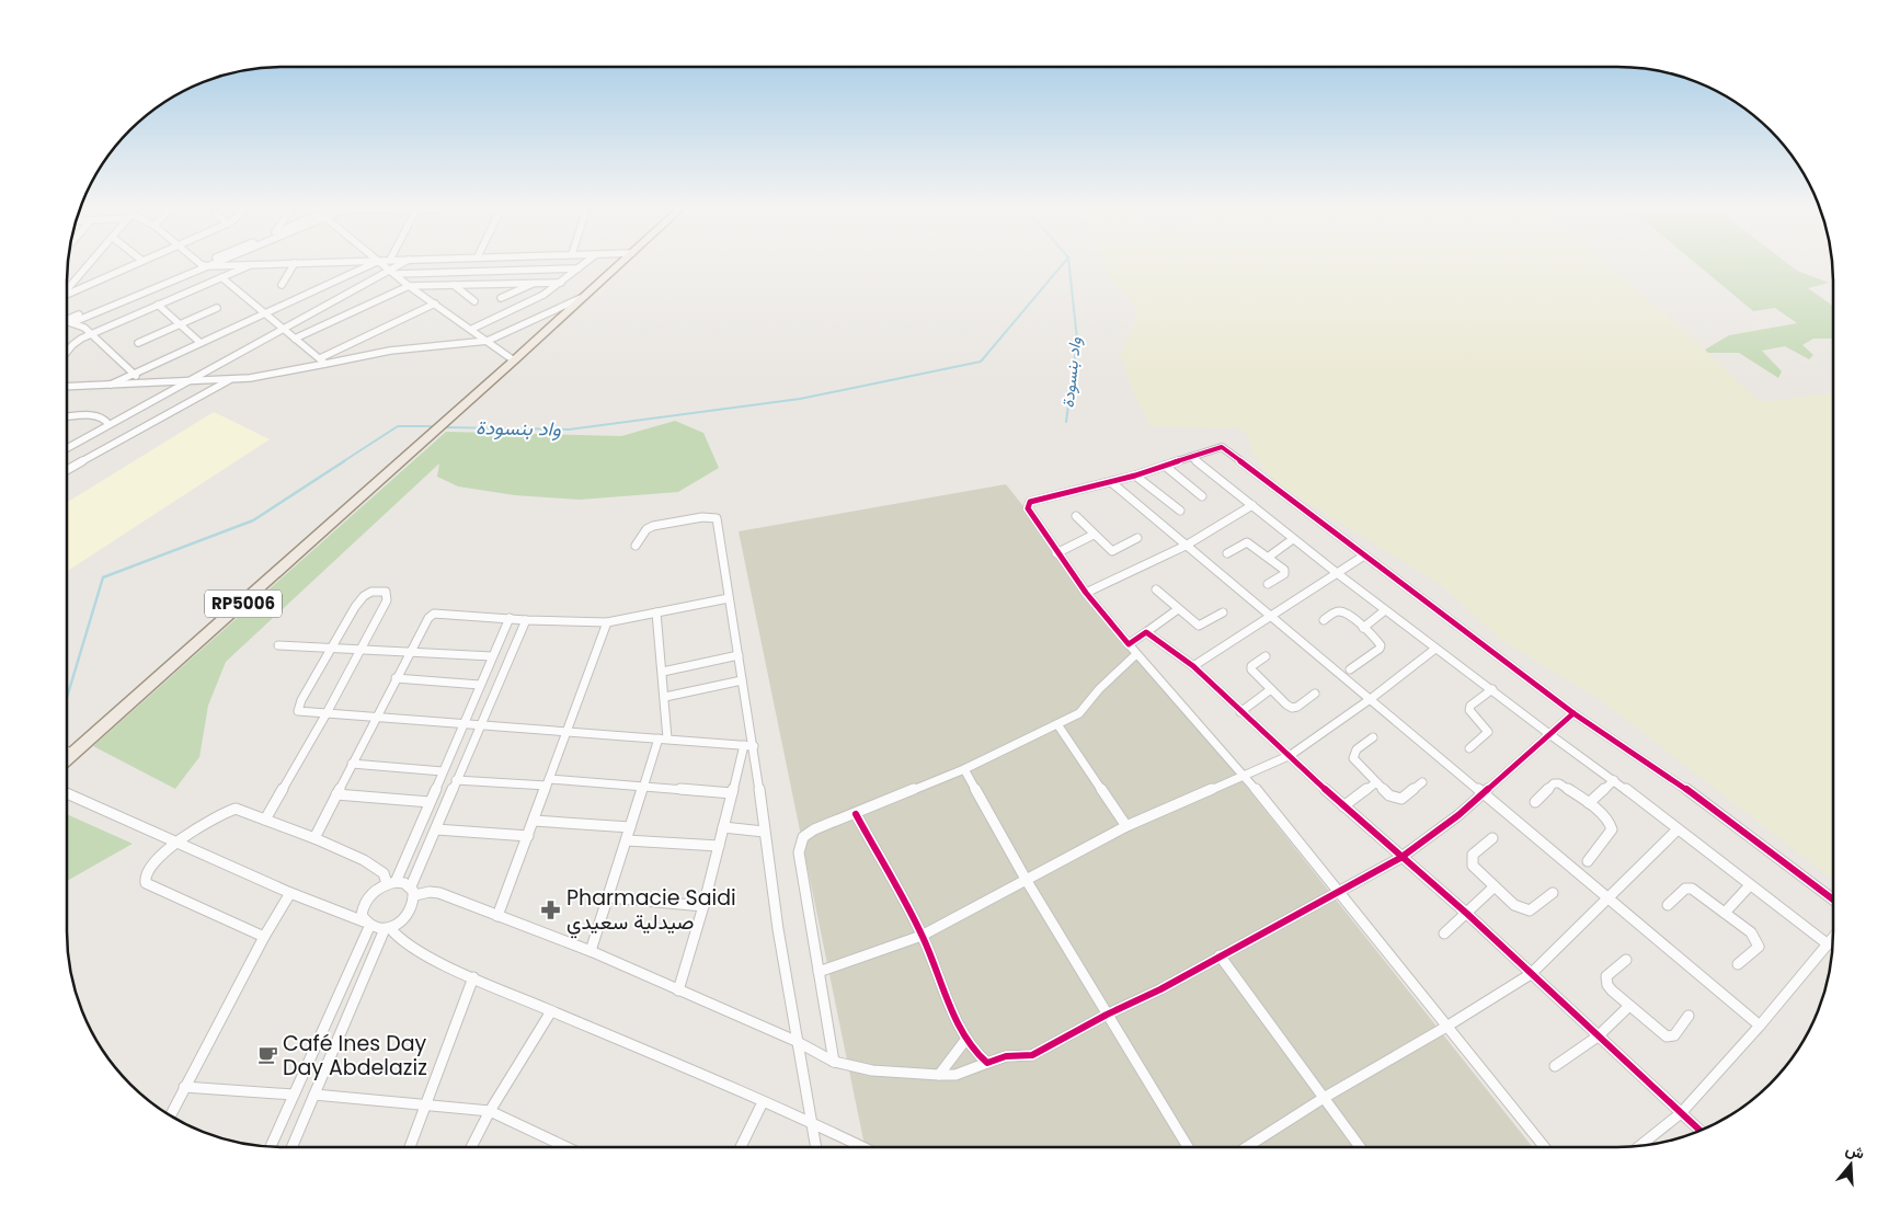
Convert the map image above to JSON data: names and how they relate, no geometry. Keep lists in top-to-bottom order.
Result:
{
  "streets": {
    "main road": ["RP5006"]
  },
  "water": ["واد بنسودة"],
  "places": {
    "pharmacy": ["Pharmacie Saidi صيدلية سعيدي"],
    "cafe": ["Café Ines Day Day Abdelaziz"]
  },
  "north": "top"
}
